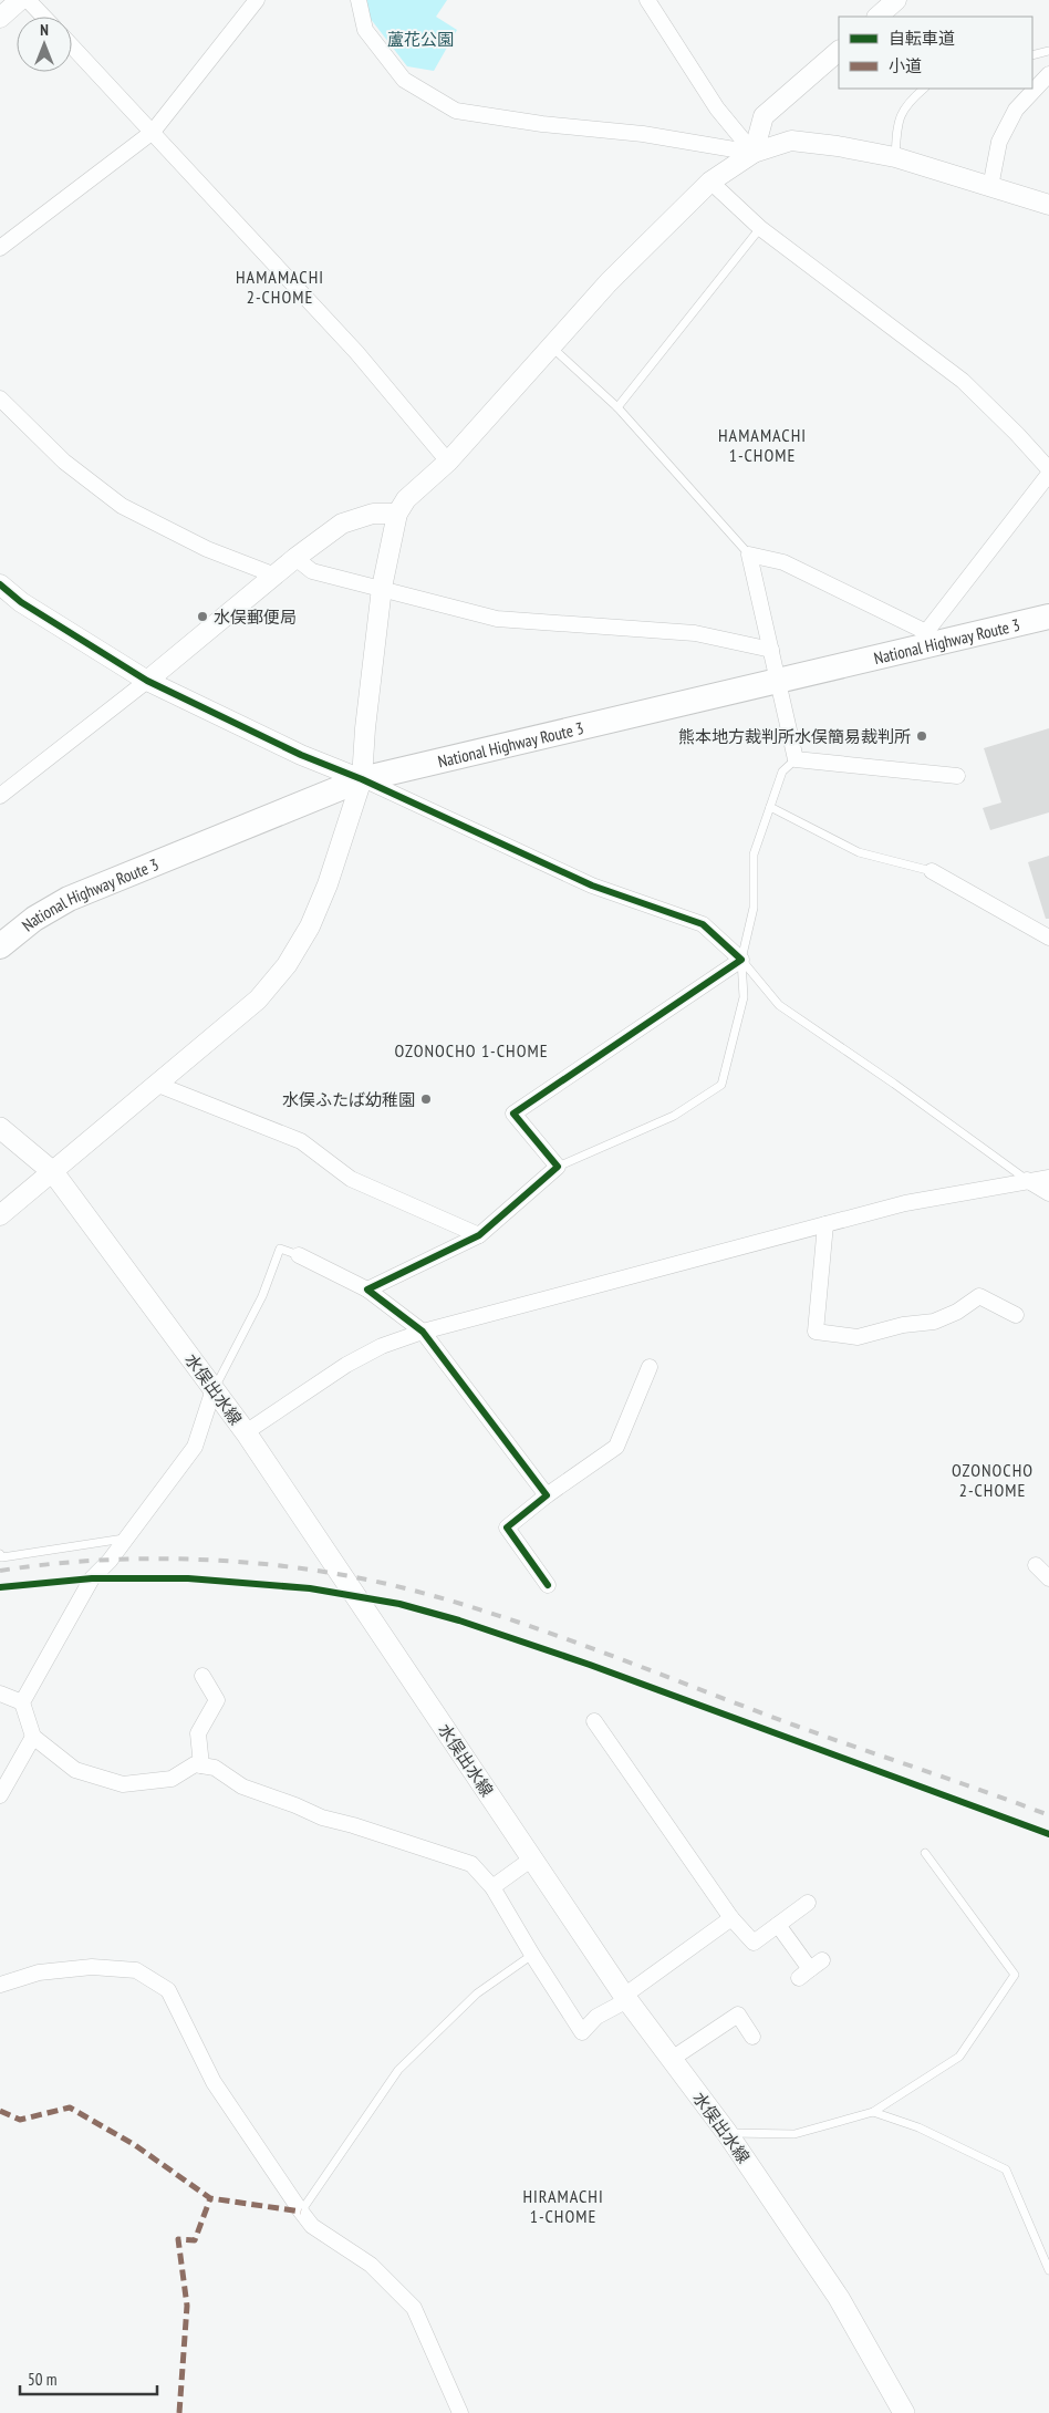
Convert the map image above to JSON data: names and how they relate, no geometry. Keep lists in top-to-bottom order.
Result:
{
  "streets": {
    "highway": ["National Highway Route 3"],
    "main road": ["水俣出水線"]
  },
  "districts": [
    "HAMAMACHI 2-CHOME",
    "HAMAMACHI 1-CHOME",
    "OZONOCHO 1-CHOME",
    "OZONOCHO 2-CHOME",
    "HIRAMACHI 1-CHOME"
  ],
  "parks": ["蘆花公園"],
  "places": ["水俣郵便局", "熊本地方裁判所水俣簡易裁判所", "水俣ふたば幼稚園"],
  "legend": ["自転車道", "小道"],
  "scale_bar": "50 m",
  "north": "top"
}
